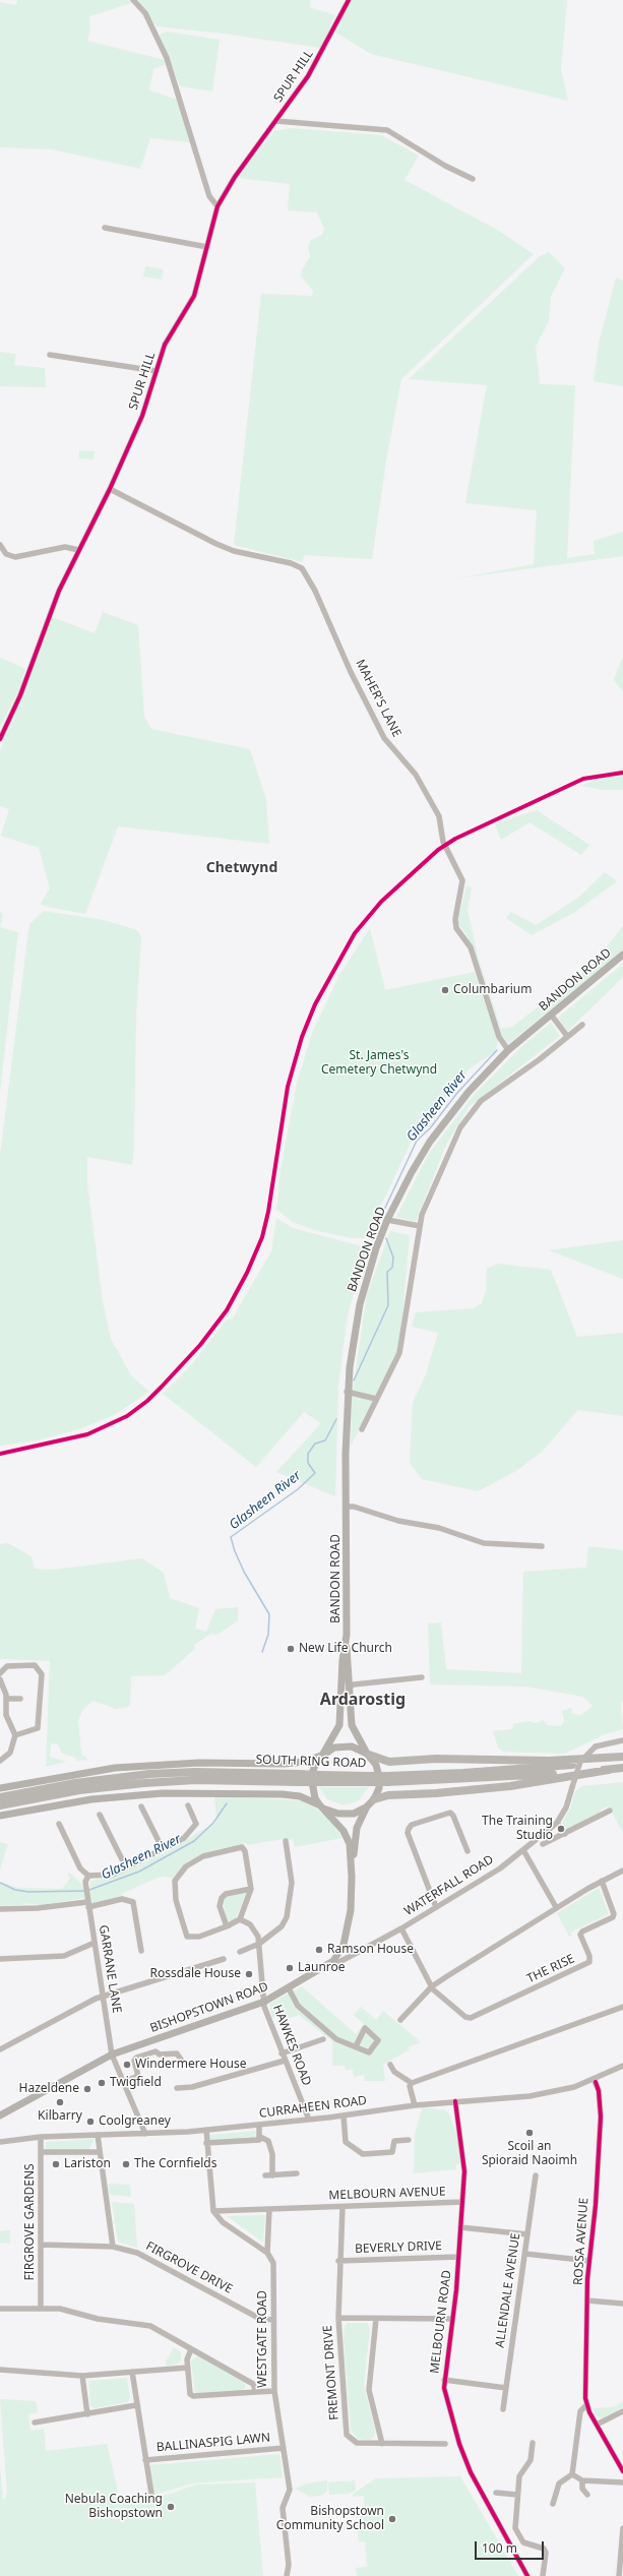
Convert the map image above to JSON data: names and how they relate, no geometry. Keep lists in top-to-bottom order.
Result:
{
  "streets": {
    "highway": ["SOUTH RING ROAD"],
    "main road": ["BANDON ROAD", "BISHOPSTOWN ROAD"],
    "street": [
      "SPUR HILL",
      "MAHER'S LANE",
      "WATERFALL ROAD",
      "GARRANE LANE",
      "THE RISE",
      "HAWKES ROAD",
      "CURRAHEEN ROAD",
      "MELBOURN AVENUE",
      "FIRGROVE GARDENS",
      "ROSSA AVENUE",
      "BEVERLY DRIVE",
      "FIRGROVE DRIVE",
      "ALLENDALE AVENUE",
      "MELBOURN ROAD",
      "WESTGATE ROAD",
      "FREMONT DRIVE",
      "BALLINASPIG LAWN"
    ]
  },
  "crossings": [
    ["SPUR HILL", "MAHER'S LANE"],
    ["MAHER'S LANE", "BANDON ROAD"],
    ["BANDON ROAD", "BISHOPSTOWN ROAD"],
    ["WATERFALL ROAD", "THE RISE"],
    ["WATERFALL ROAD", "BISHOPSTOWN ROAD"],
    ["GARRANE LANE", "BISHOPSTOWN ROAD"],
    ["GARRANE LANE", "CURRAHEEN ROAD"],
    ["BISHOPSTOWN ROAD", "HAWKES ROAD"],
    ["HAWKES ROAD", "CURRAHEEN ROAD"],
    ["CURRAHEEN ROAD", "FIRGROVE GARDENS"],
    ["CURRAHEEN ROAD", "ROSSA AVENUE"],
    ["CURRAHEEN ROAD", "MELBOURN ROAD"],
    ["MELBOURN AVENUE", "MELBOURN ROAD"],
    ["MELBOURN AVENUE", "FREMONT DRIVE"],
    ["FIRGROVE GARDENS", "FIRGROVE DRIVE"],
    ["BEVERLY DRIVE", "MELBOURN ROAD"],
    ["BEVERLY DRIVE", "FREMONT DRIVE"],
    ["FIRGROVE DRIVE", "WESTGATE ROAD"],
    ["WESTGATE ROAD", "BALLINASPIG LAWN"]
  ],
  "districts": ["Chetwynd", "Ardarostig"],
  "water": ["Glasheen River"],
  "parks": ["St. James's Cemetery Chetwynd"],
  "places": [
    "Columbarium",
    "New Life Church",
    "The Training Studio",
    "Ramson House",
    "Launroe",
    "Rossdale House",
    "Windermere House",
    "Twigfield",
    "Hazeldene",
    "Kilbarry",
    "Coolgreaney",
    "Scoil an Spioraid Naoimh",
    "Lariston",
    "The Cornfields",
    "Nebula Coaching Bishopstown",
    "Bishopstown Community School"
  ],
  "scale_bar": "100 m"
}
